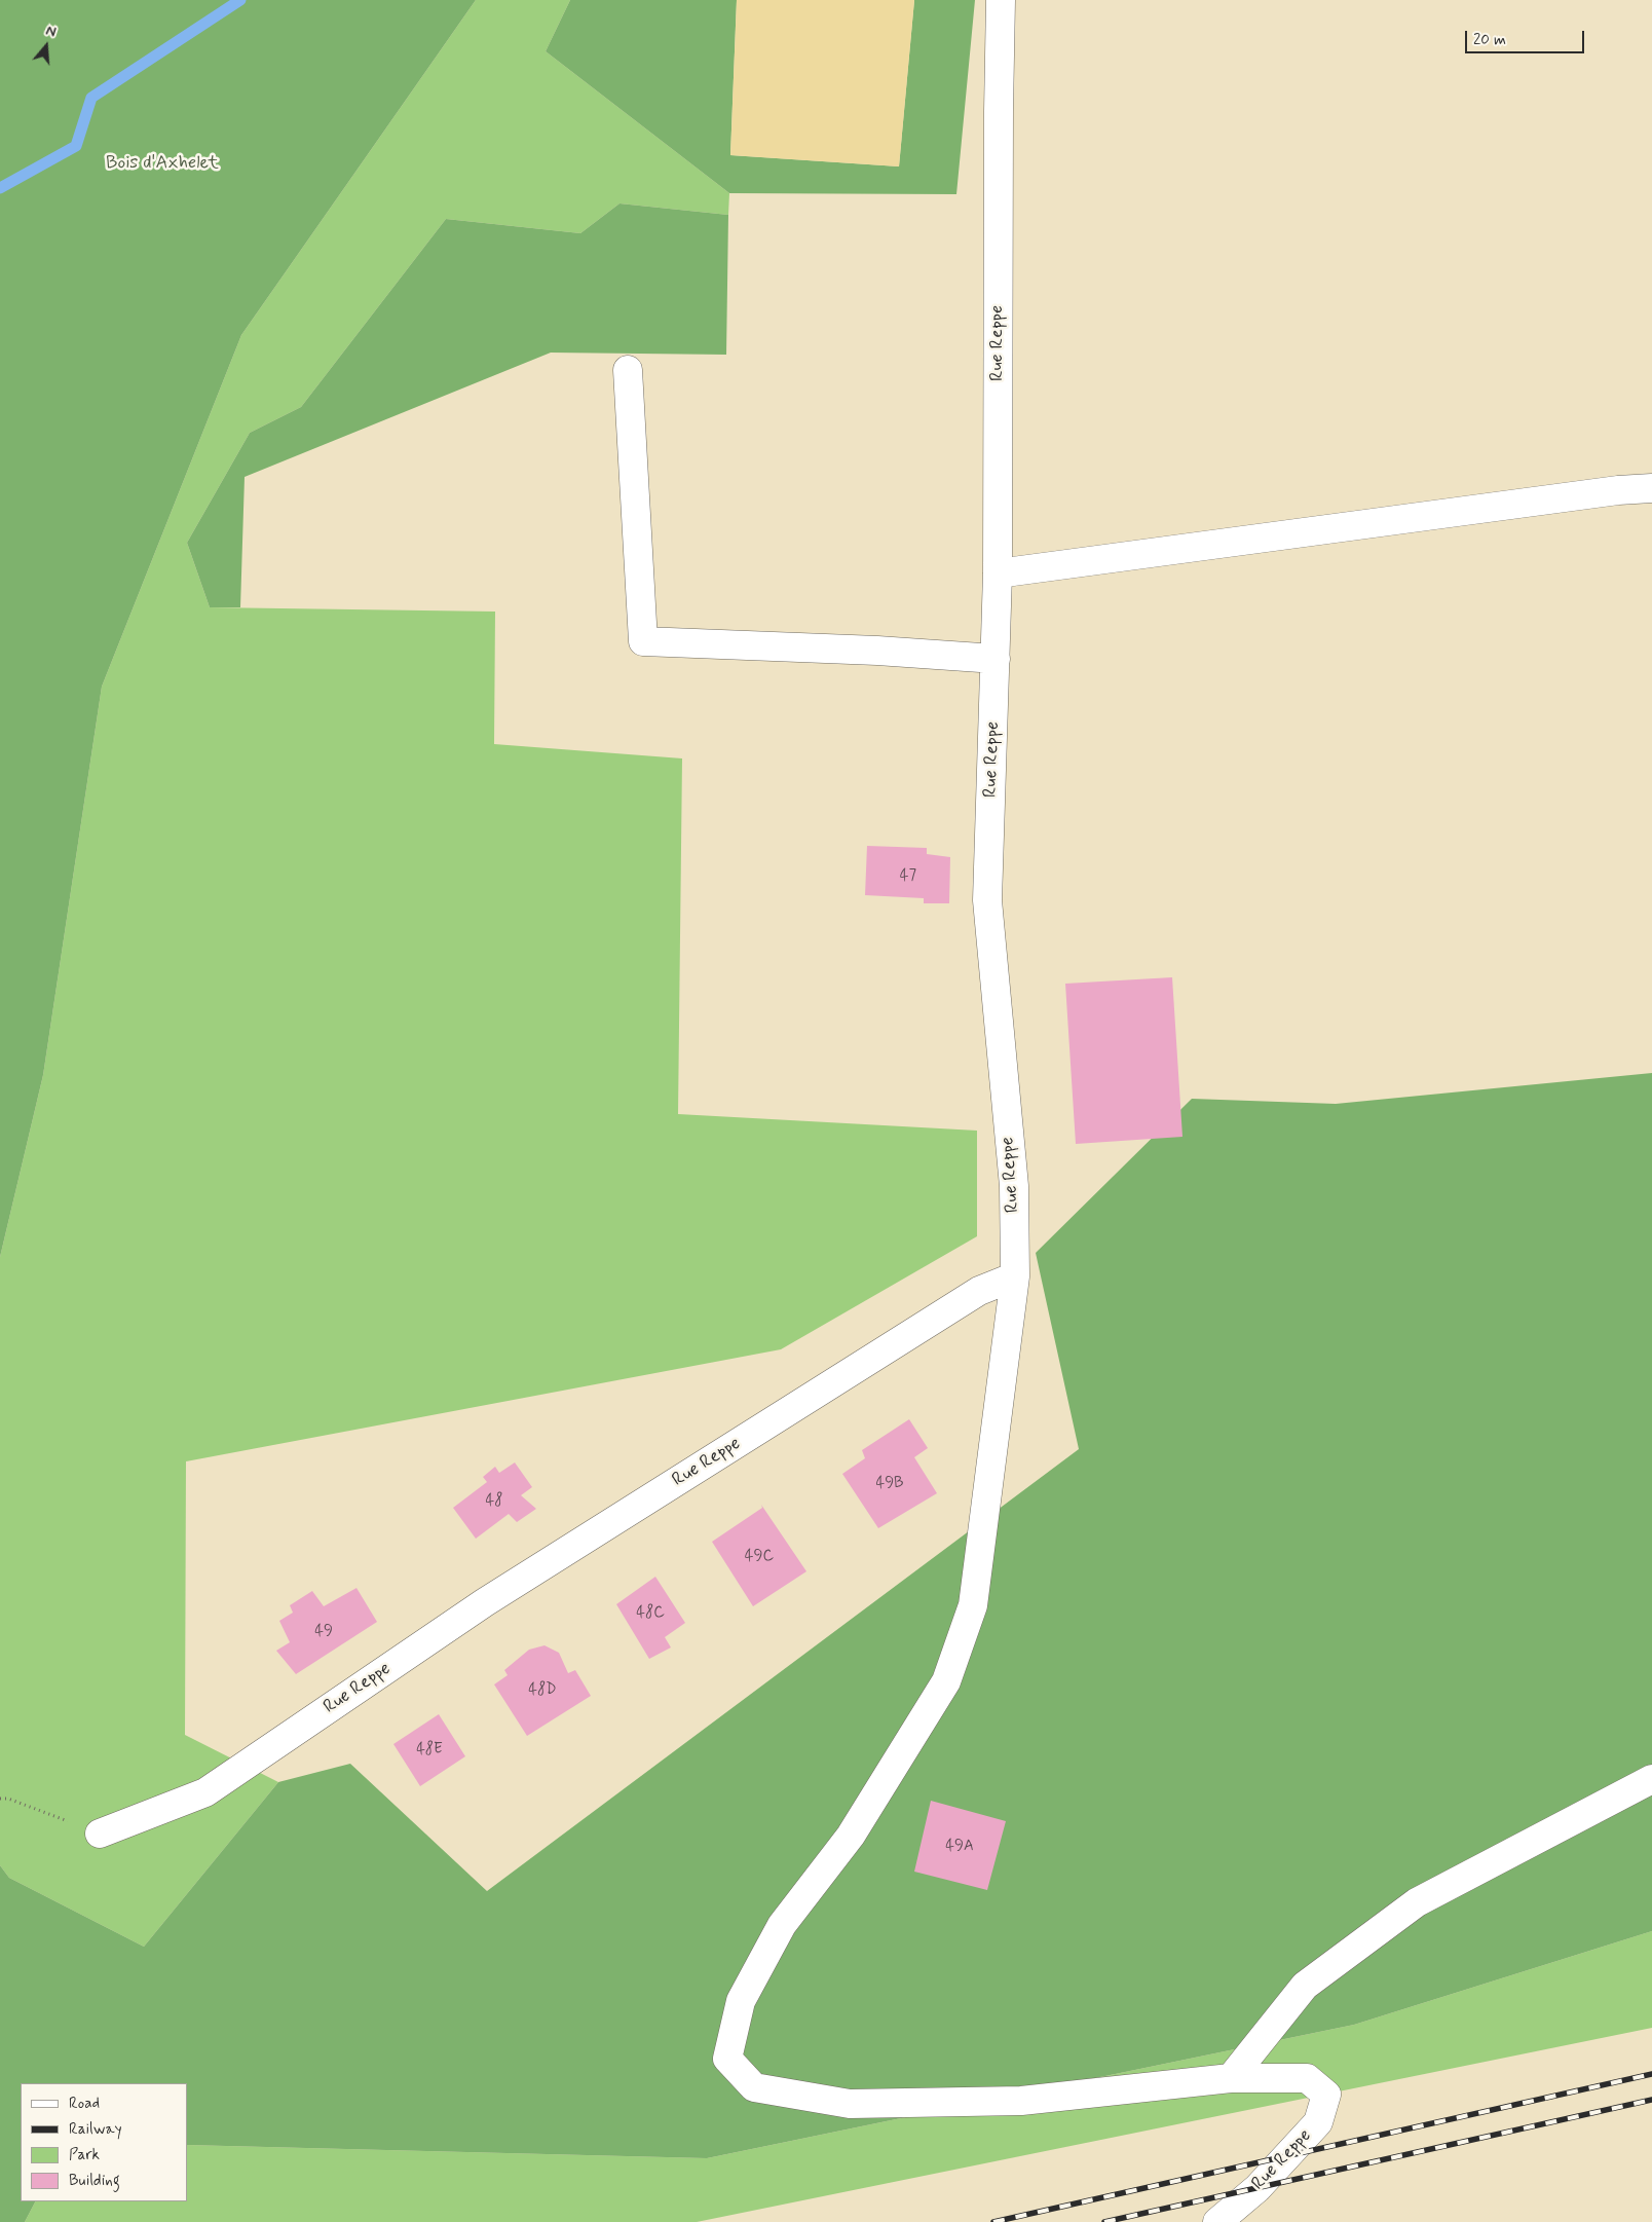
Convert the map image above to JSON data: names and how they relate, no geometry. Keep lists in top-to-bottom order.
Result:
{
  "streets": {
    "street": ["Rue Reppe"]
  },
  "parks": ["Bois d'Axhelet"],
  "house_numbers": [
    "47",
    "49B",
    "48",
    "49C",
    "48C",
    "49",
    "48D",
    "48E",
    "49A"
  ],
  "legend": [
    "Road",
    "Railway",
    "Park",
    "Building"
  ],
  "scale_bar": "20 m",
  "north": "top"
}
